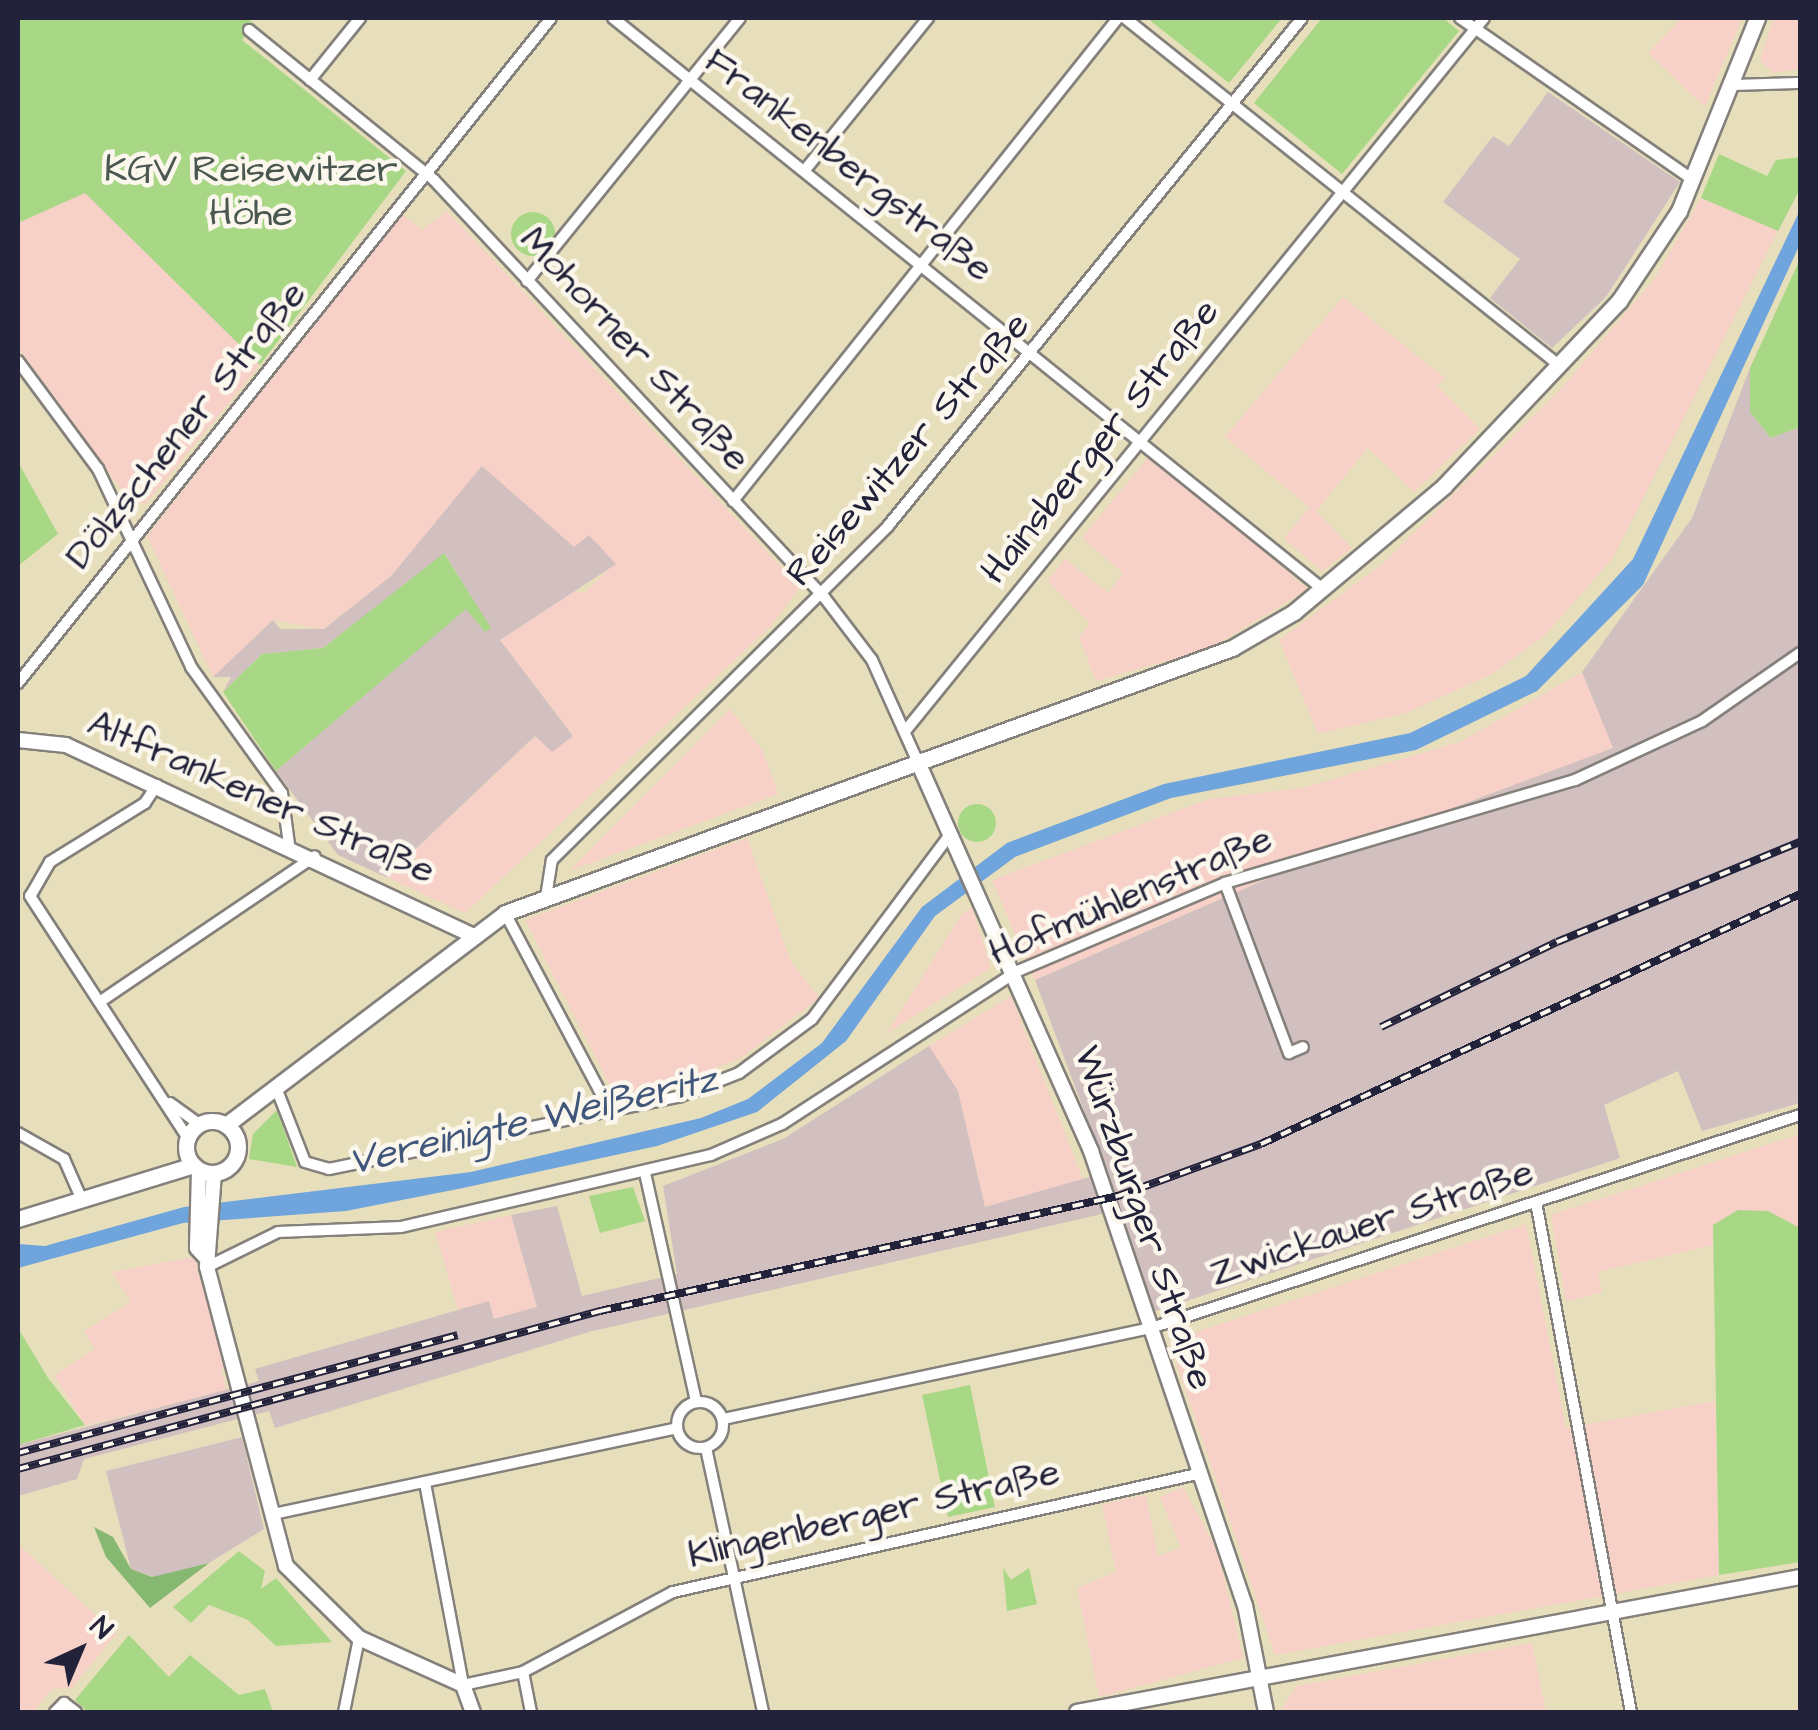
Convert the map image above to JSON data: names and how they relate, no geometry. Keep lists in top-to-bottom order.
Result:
{
  "streets": {
    "street": [
      "Frankenbergstraße",
      "Mohorner Straße",
      "Dölzschener Straße",
      "Hainsberger Straße",
      "Reisewitzer Straße",
      "Altfrankener Straße",
      "Hofmühlenstraße",
      "Würzburger Straße",
      "Zwickauer Straße",
      "Klingenberger Straße"
    ]
  },
  "crossings": [
    ["Frankenbergstraße", "Hainsberger Straße"],
    ["Frankenbergstraße", "Reisewitzer Straße"],
    ["Mohorner Straße", "Dölzschener Straße"],
    ["Mohorner Straße", "Hainsberger Straße"],
    ["Mohorner Straße", "Reisewitzer Straße"],
    ["Mohorner Straße", "Würzburger Straße"],
    ["Hofmühlenstraße", "Würzburger Straße"],
    ["Würzburger Straße", "Zwickauer Straße"],
    ["Würzburger Straße", "Klingenberger Straße"]
  ],
  "water": ["Vereinigte Weißeritz"],
  "parks": ["KGV Reisewitzer Höhe"],
  "north": "top right"
}
